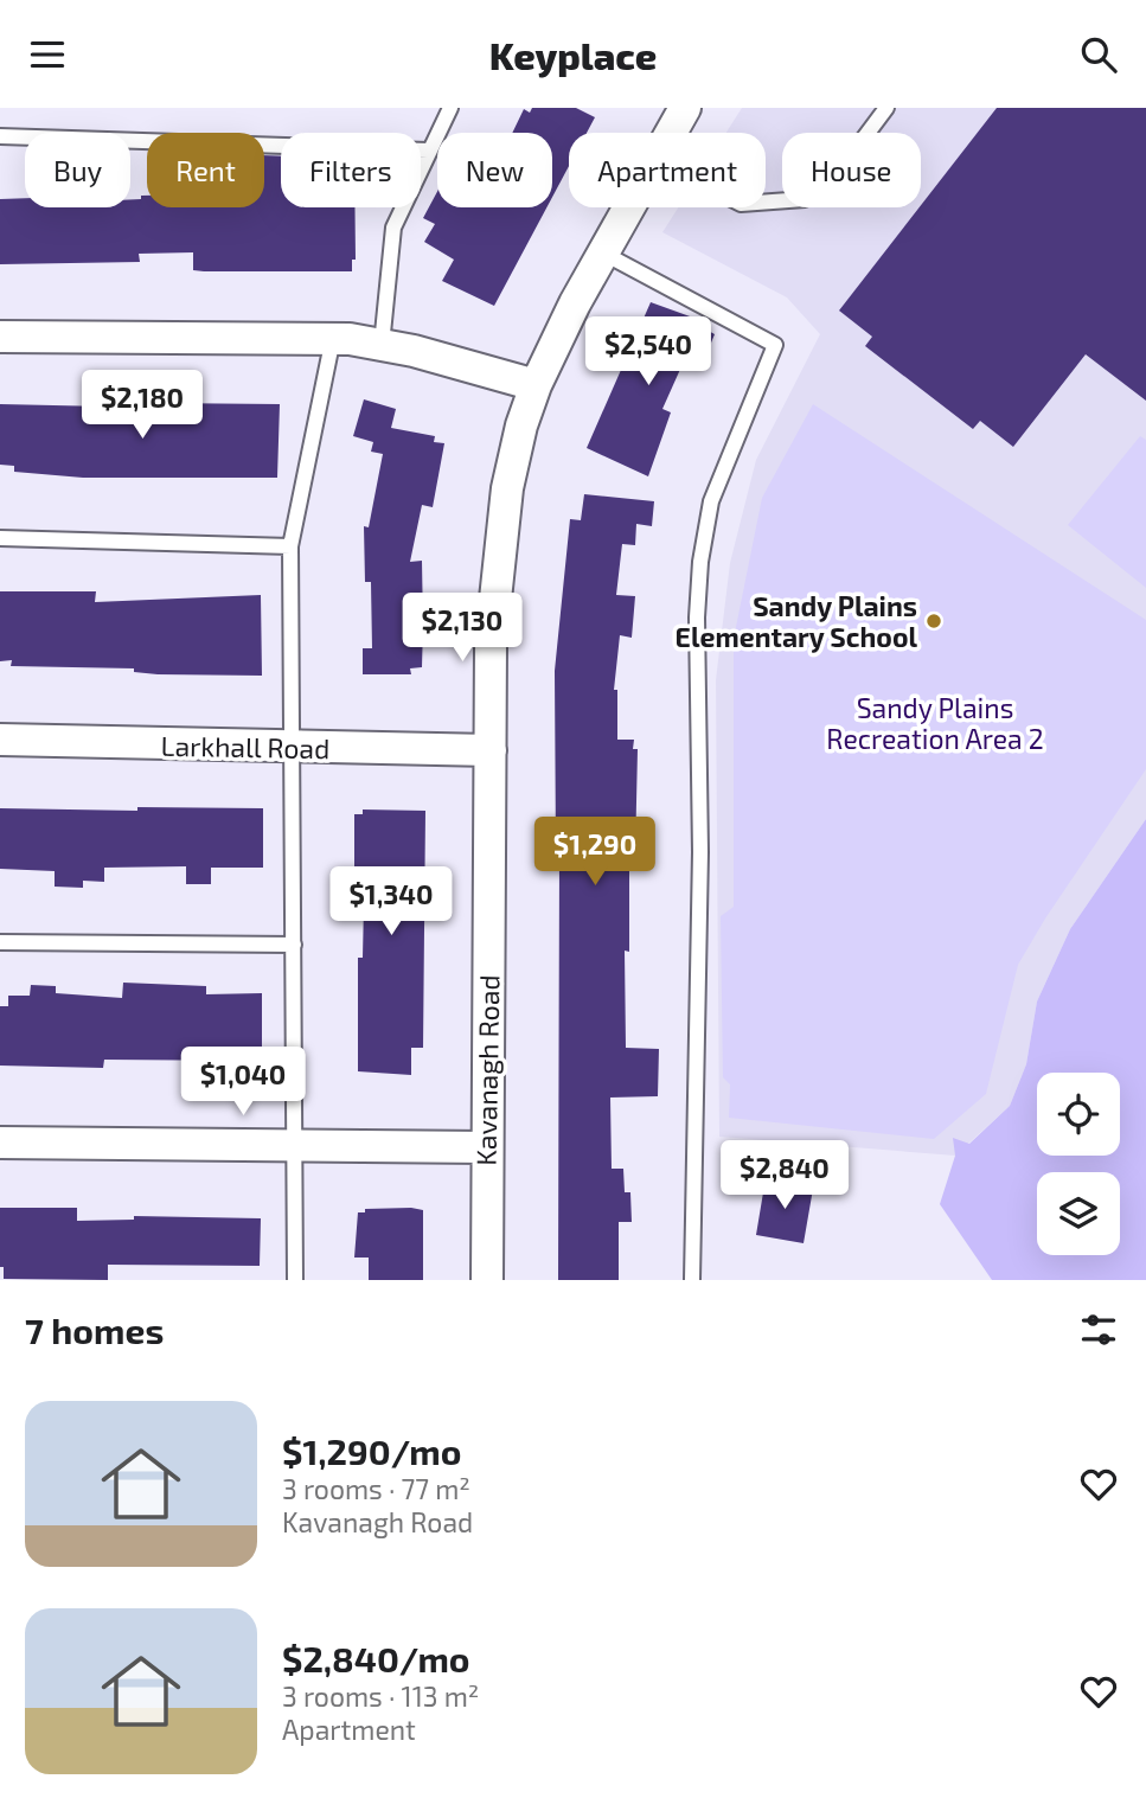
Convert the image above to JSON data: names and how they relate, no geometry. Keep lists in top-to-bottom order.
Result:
{
  "streets": {
    "street": ["Larkhall Road", "Kavanagh Road"]
  },
  "crossings": [
    ["Larkhall Road", "Kavanagh Road"]
  ],
  "parks": ["Sandy Plains Recreation Area 2"],
  "places": ["Sandy Plains Elementary School"],
  "page": {
    "header": "Keyplace",
    "chip": [
      "Buy",
      "Rent",
      "Filters",
      "New",
      "Apartment",
      "House"
    ],
    "price": [
      "$2,540",
      "$2,180",
      "$2,130",
      "$1,290",
      "$1,340",
      "$1,040",
      "$2,840"
    ],
    "heading": "7 homes",
    "list": [
      {
        "name": "$1,290/mo",
        "note": "3 rooms · 77 m² · Kavanagh Road"
      },
      {
        "name": "$2,840/mo",
        "note": "3 rooms · 113 m² · Apartment"
      }
    ]
  }
}
